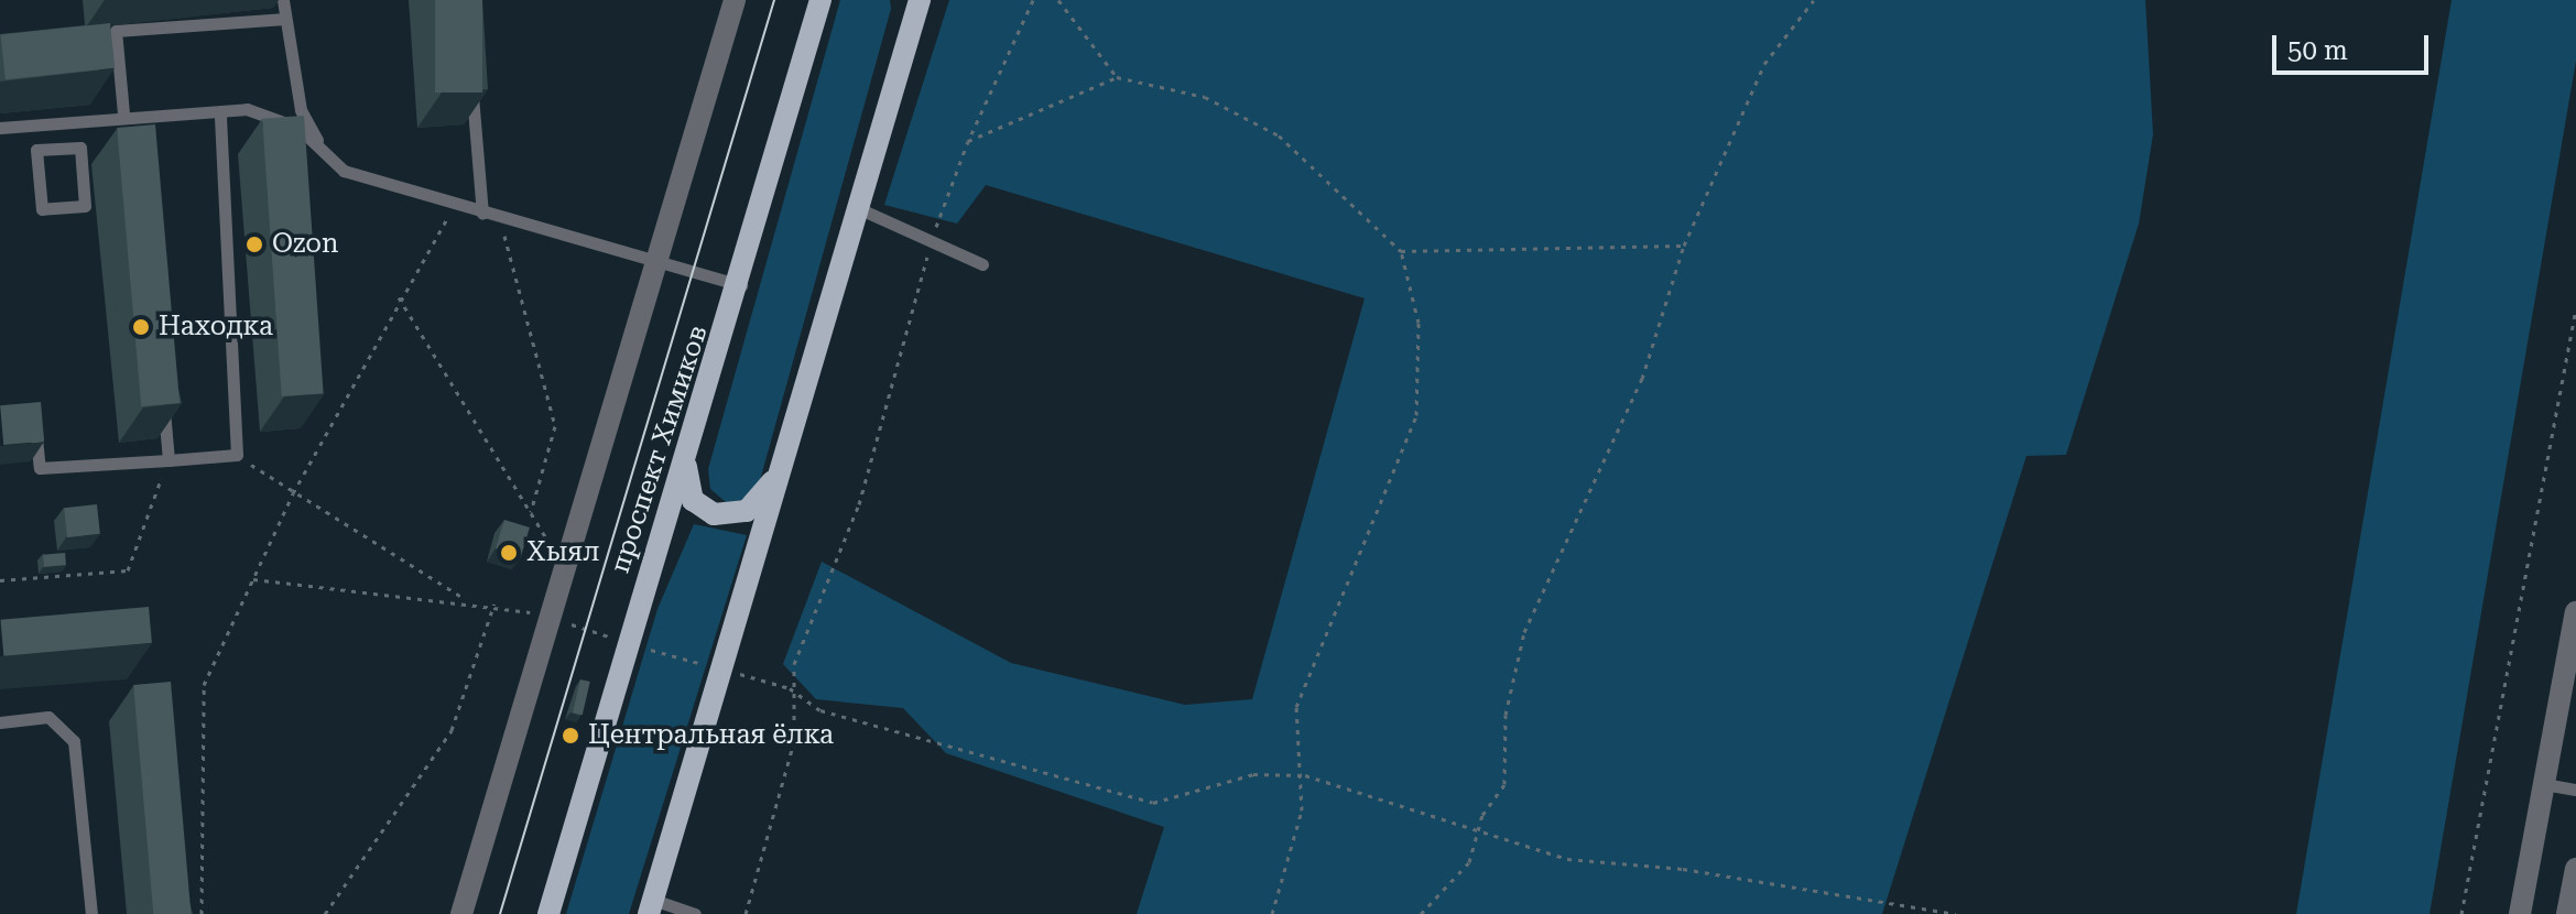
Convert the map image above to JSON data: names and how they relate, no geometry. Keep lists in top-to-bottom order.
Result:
{
  "streets": {
    "main road": ["проспект Химиков"]
  },
  "places": [
    "Ozon",
    "Находка",
    "Хыял",
    "Центральная ёлка"
  ],
  "scale_bar": "50 m"
}
